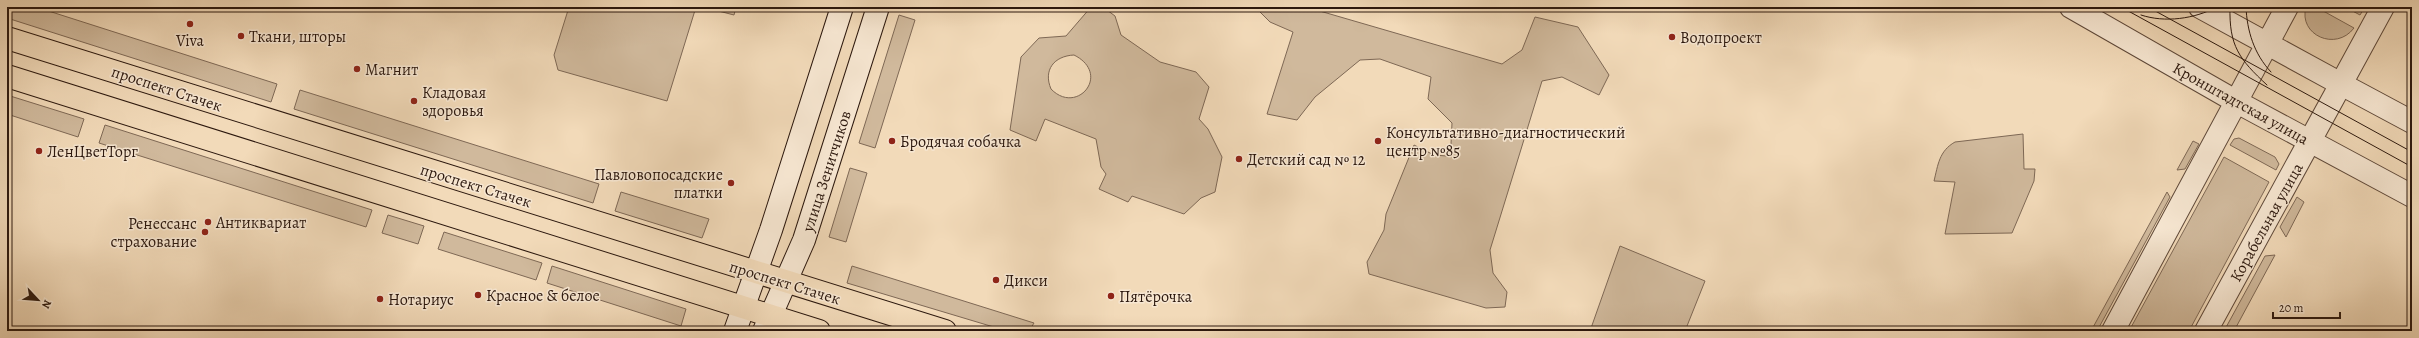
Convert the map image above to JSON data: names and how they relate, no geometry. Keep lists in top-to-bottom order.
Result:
{
  "streets": {
    "main road": ["проспект Стачек"],
    "street": ["Кронштадтская улица", "улица Зенитчиков", "Корабельная улица"]
  },
  "crossings": [
    ["проспект Стачек", "улица Зенитчиков"],
    ["Кронштадтская улица", "Корабельная улица"]
  ],
  "places": [
    "Viva",
    "Ткани, шторы",
    "Водопроект",
    "Магнит",
    "Кладовая здоровья",
    "Бродячая собачка",
    "Консультативно-диагностический центр №85",
    "ЛенЦветТорг",
    "Детский сад № 12",
    "Павловопосадские платки",
    "Антиквариат",
    "Ренессанс страхование",
    "Дикси",
    "Красное & белое",
    "Пятёрочка",
    "Нотариус"
  ],
  "scale_bar": "20 m",
  "north": "bottom right"
}
